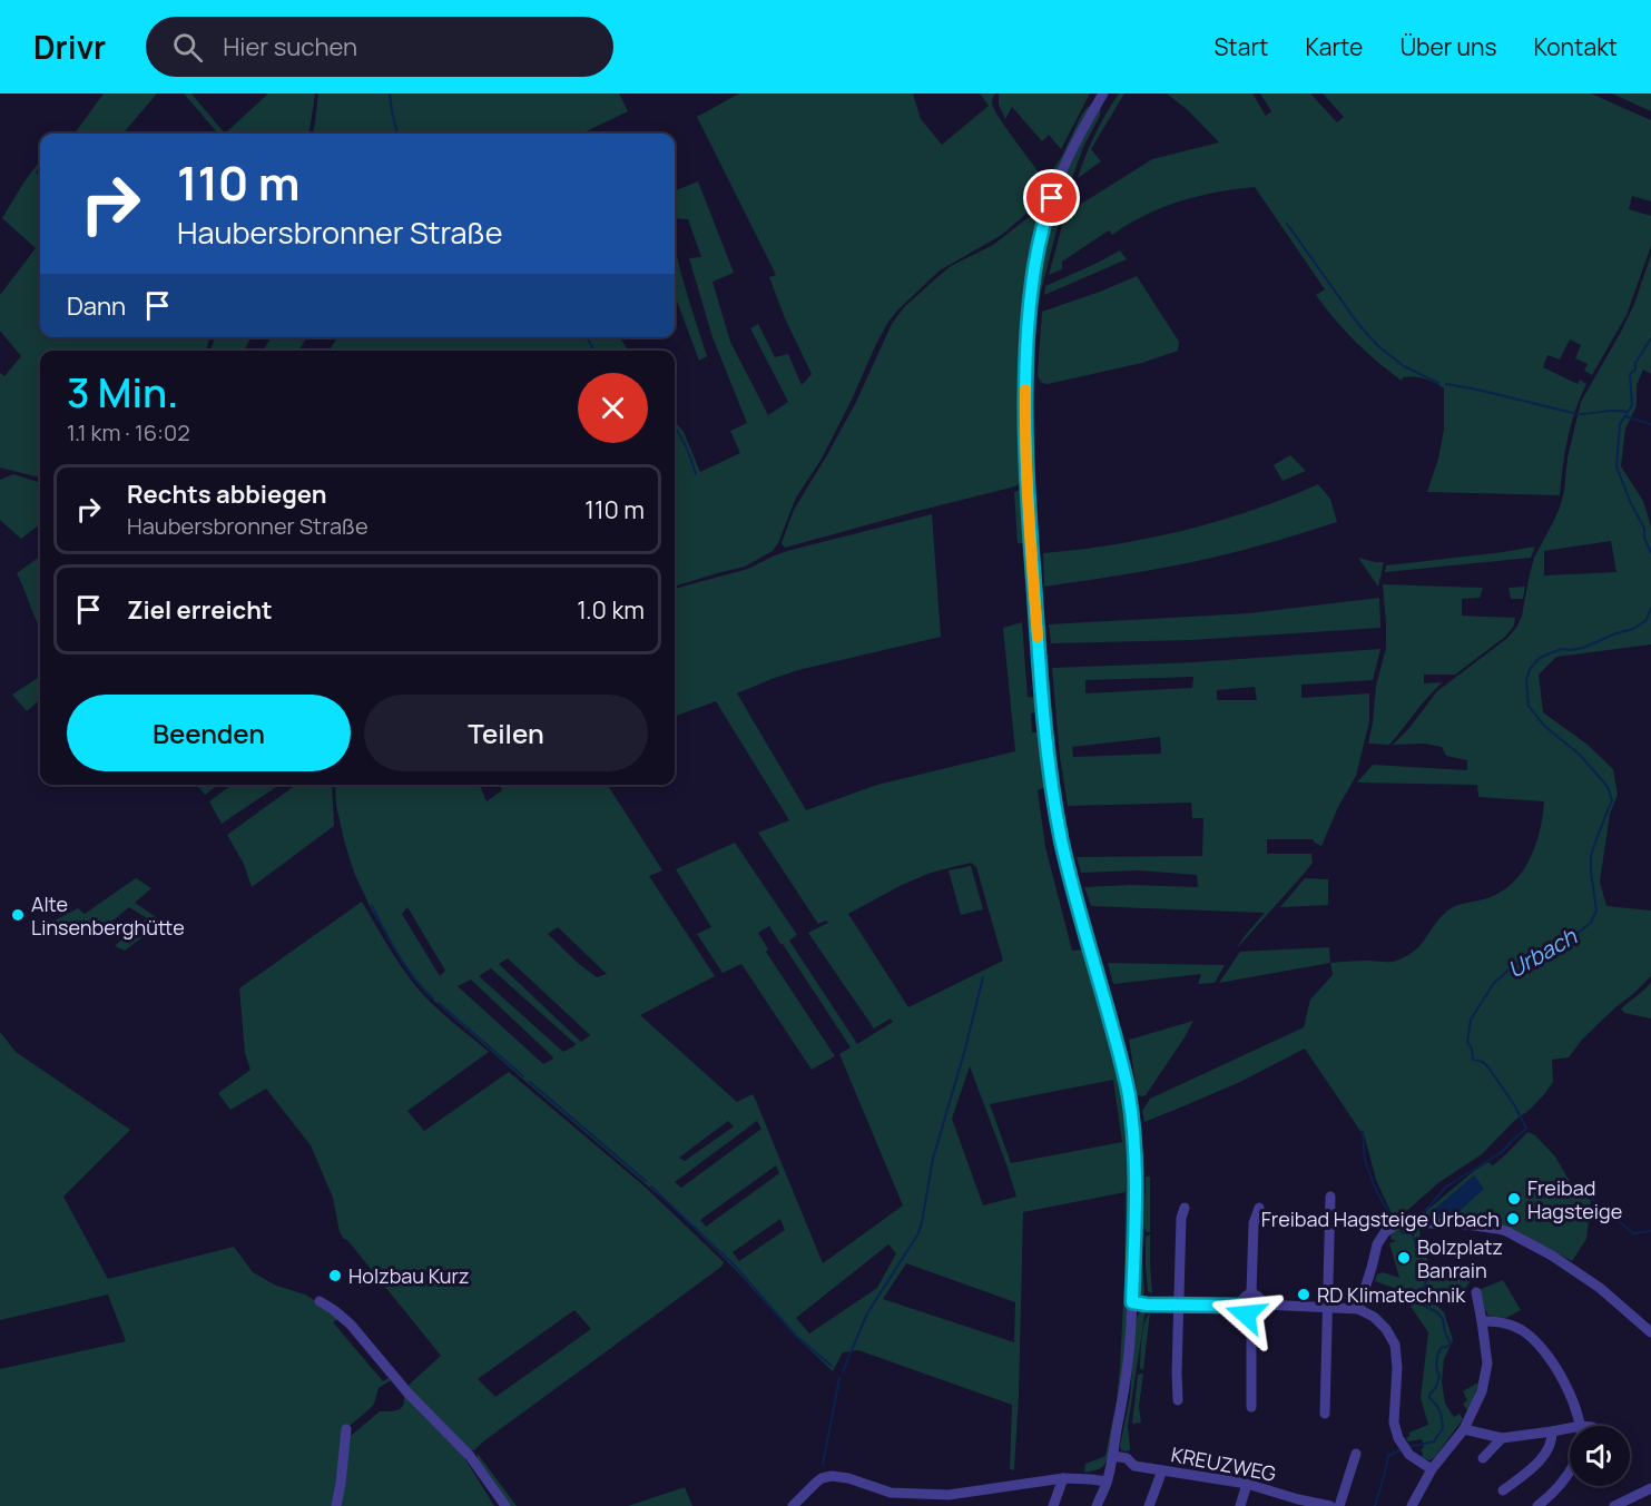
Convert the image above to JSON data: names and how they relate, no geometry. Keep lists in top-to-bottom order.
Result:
{
  "streets": {
    "street": ["KREUZWEG"]
  },
  "water": ["Urbach"],
  "places": [
    "Alte Linsenberghütte",
    "Freibad Hagsteige",
    "Freibad Hagsteige Urbach",
    "Bolzplatz Banrain",
    "Holzbau Kurz",
    "RD Klimatechnik"
  ],
  "page": {
    "header": "Drivr",
    "search": "Hier suchen",
    "nav": [
      "Start",
      "Karte",
      "Über uns",
      "Kontakt"
    ],
    "turn": ["110 m", "Haubersbronner Straße"],
    "then": "Dann",
    "heading": ["3 Min.", "1.1 km · 16:02"],
    "list": [
      {
        "name": "Rechts abbiegen",
        "note": "Haubersbronner Straße",
        "value": "110 m"
      },
      {
        "name": "Ziel erreicht",
        "value": "1.0 km"
      }
    ],
    "buttons": ["Beenden", "Teilen"]
  }
}
